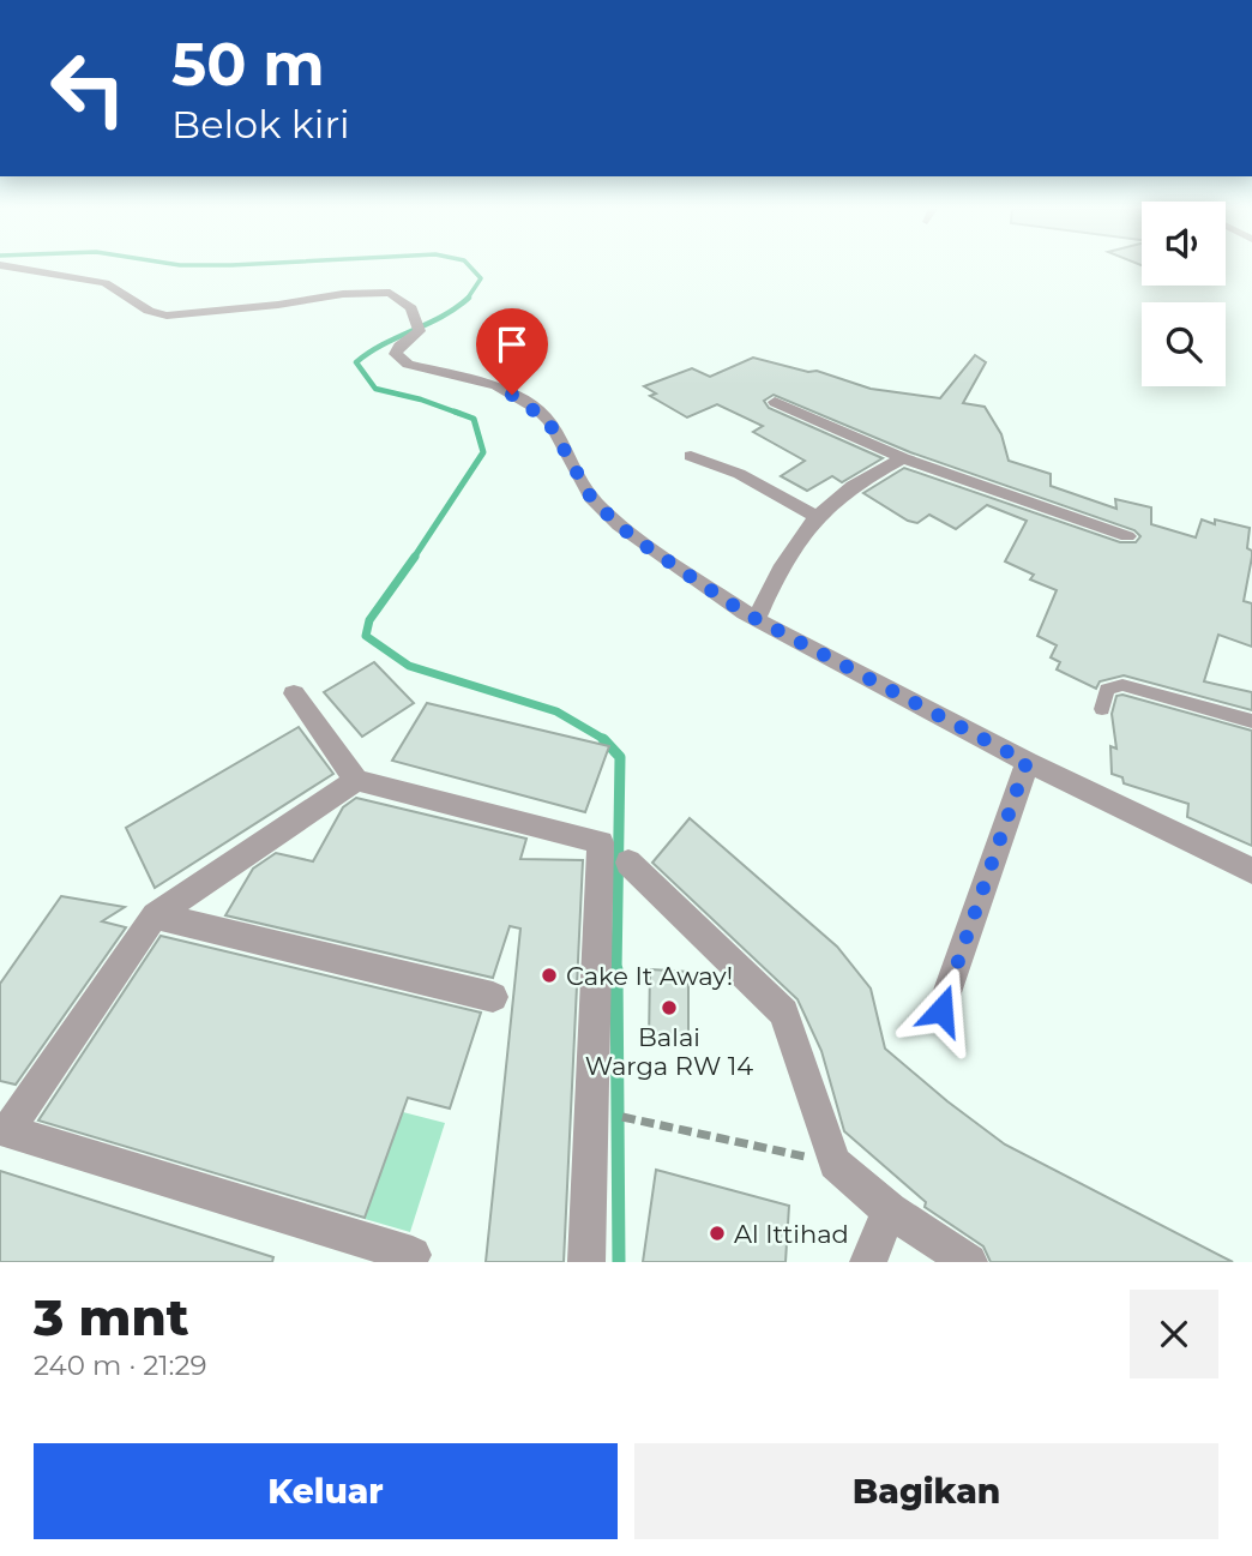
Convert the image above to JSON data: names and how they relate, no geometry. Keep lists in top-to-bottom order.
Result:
{
  "places": ["Cake It Away!", "Balai Warga RW 14", "Al Ittihad"],
  "page": {
    "turn": ["50 m", "Belok kiri"],
    "heading": ["3 mnt", "240 m · 21:29"],
    "buttons": ["Keluar", "Bagikan"]
  }
}
